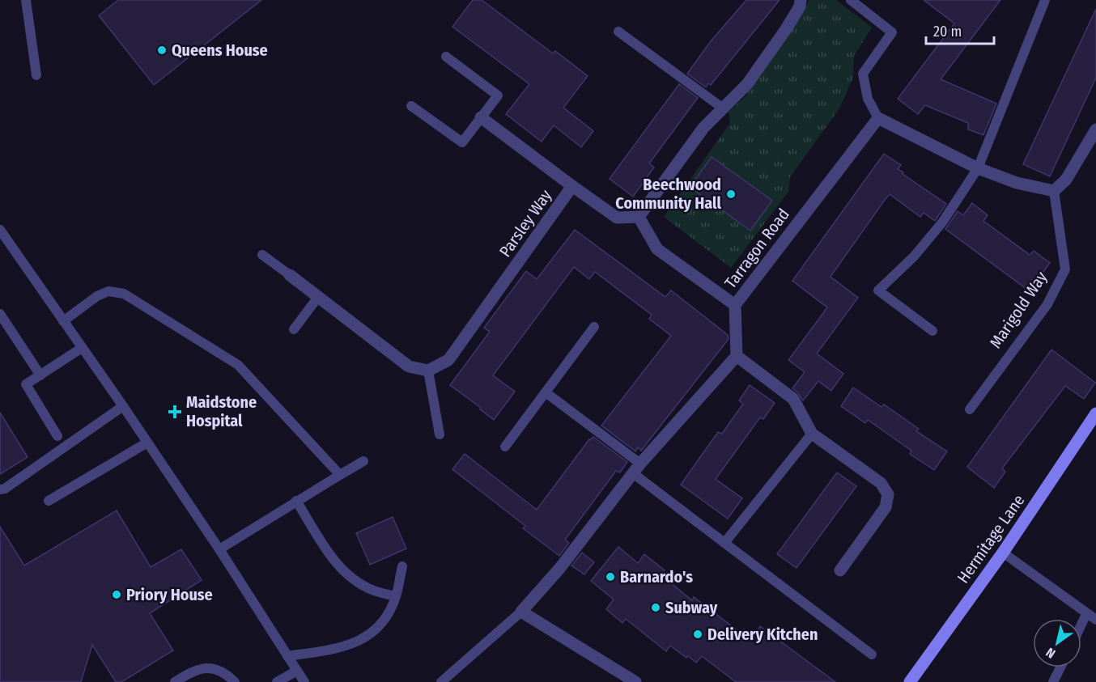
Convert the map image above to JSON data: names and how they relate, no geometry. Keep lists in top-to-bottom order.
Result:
{
  "streets": {
    "main road": ["Hermitage Lane"],
    "street": ["Parsley Way", "Tarragon Road"],
    "lane": ["Marigold Way"]
  },
  "places": {
    "other": [
      "Queens House",
      "Beechwood Community Hall",
      "Barnardo's",
      "Priory House",
      "Subway",
      "Delivery Kitchen"
    ],
    "health": ["Maidstone Hospital"]
  },
  "scale_bar": "20 m",
  "north": "bottom left"
}
